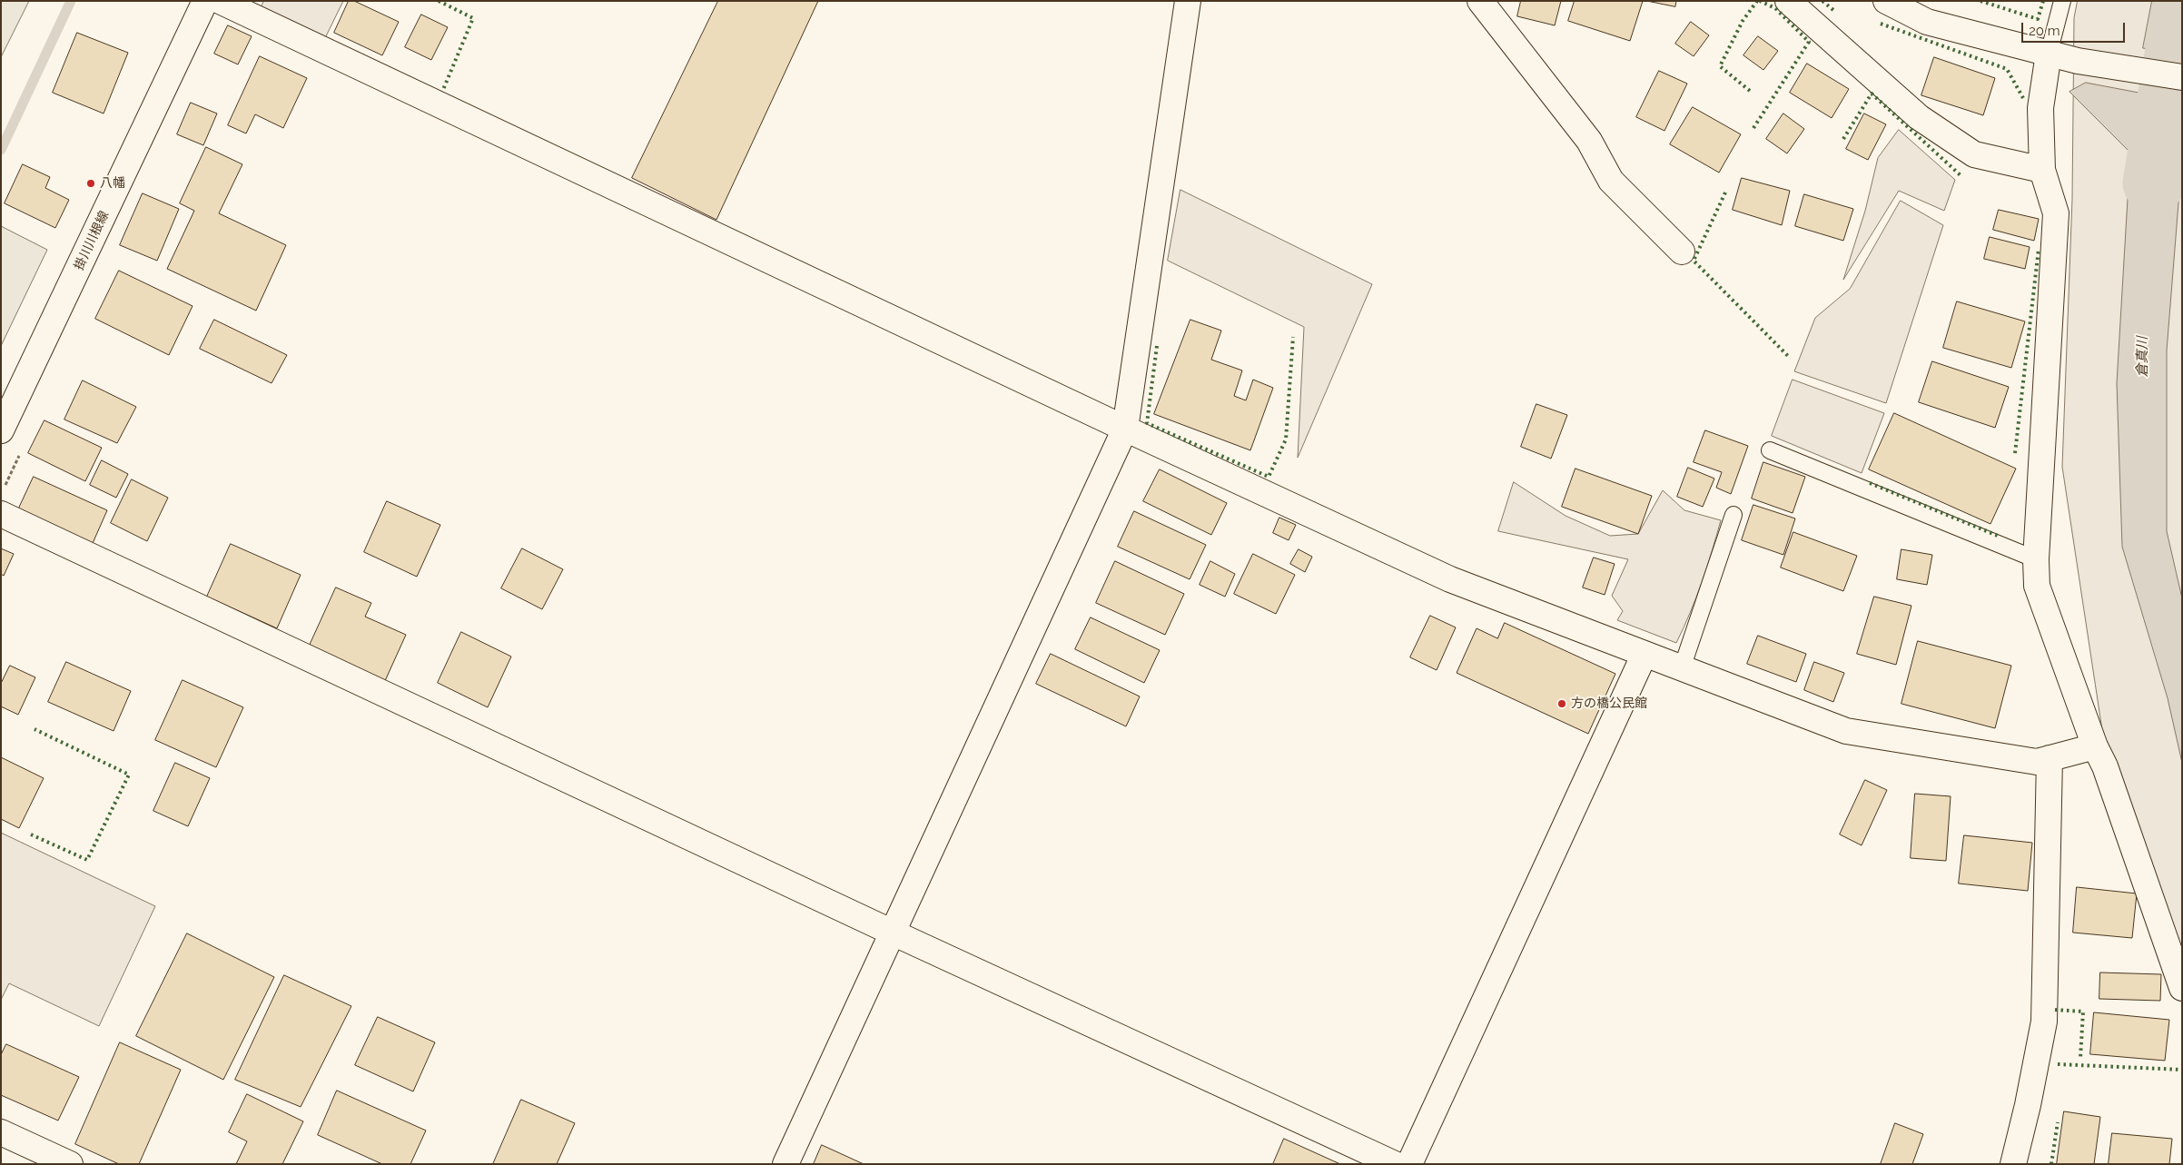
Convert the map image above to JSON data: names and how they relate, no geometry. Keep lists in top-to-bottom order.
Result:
{
  "streets": {
    "street": ["掛川川根線"]
  },
  "water": ["倉真川"],
  "places": ["八幡", "方の橋公民館"],
  "scale_bar": "20 m"
}
